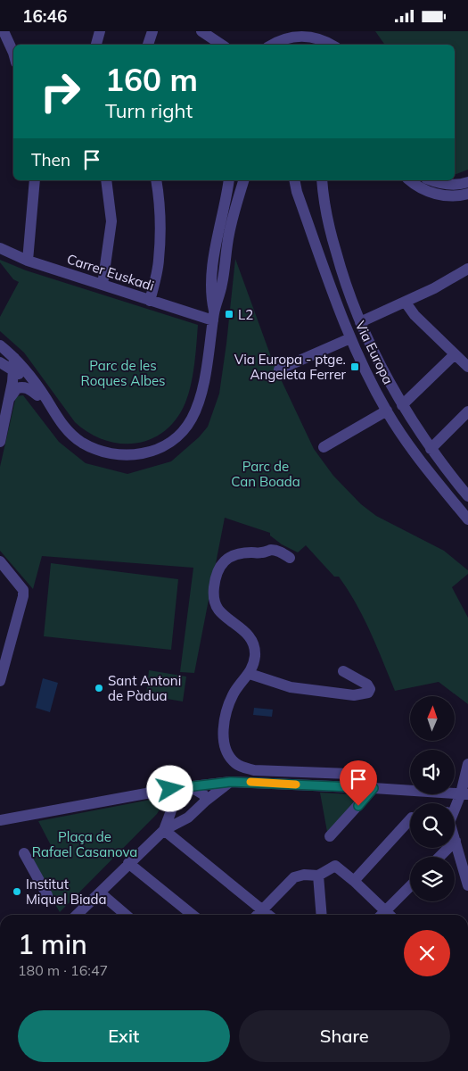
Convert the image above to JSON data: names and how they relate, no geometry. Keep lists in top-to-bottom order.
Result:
{
  "streets": {
    "street": ["Carrer Euskadi", "Via Europa"]
  },
  "parks": ["Parc de les Roques Albes", "Parc de Can Boada", "Plaça de Rafael Casanova"],
  "places": {
    "transit": ["L2", "Via Europa - ptge. Angeleta Ferrer"],
    "other": ["Sant Antoni de Pàdua", "Institut Miquel Biada"]
  },
  "north": "top",
  "page": {
    "status": "16:46",
    "turn": ["160 m", "Turn right"],
    "then": "Then",
    "heading": ["1 min", "180 m · 16:47"],
    "buttons": ["Exit", "Share"]
  }
}
